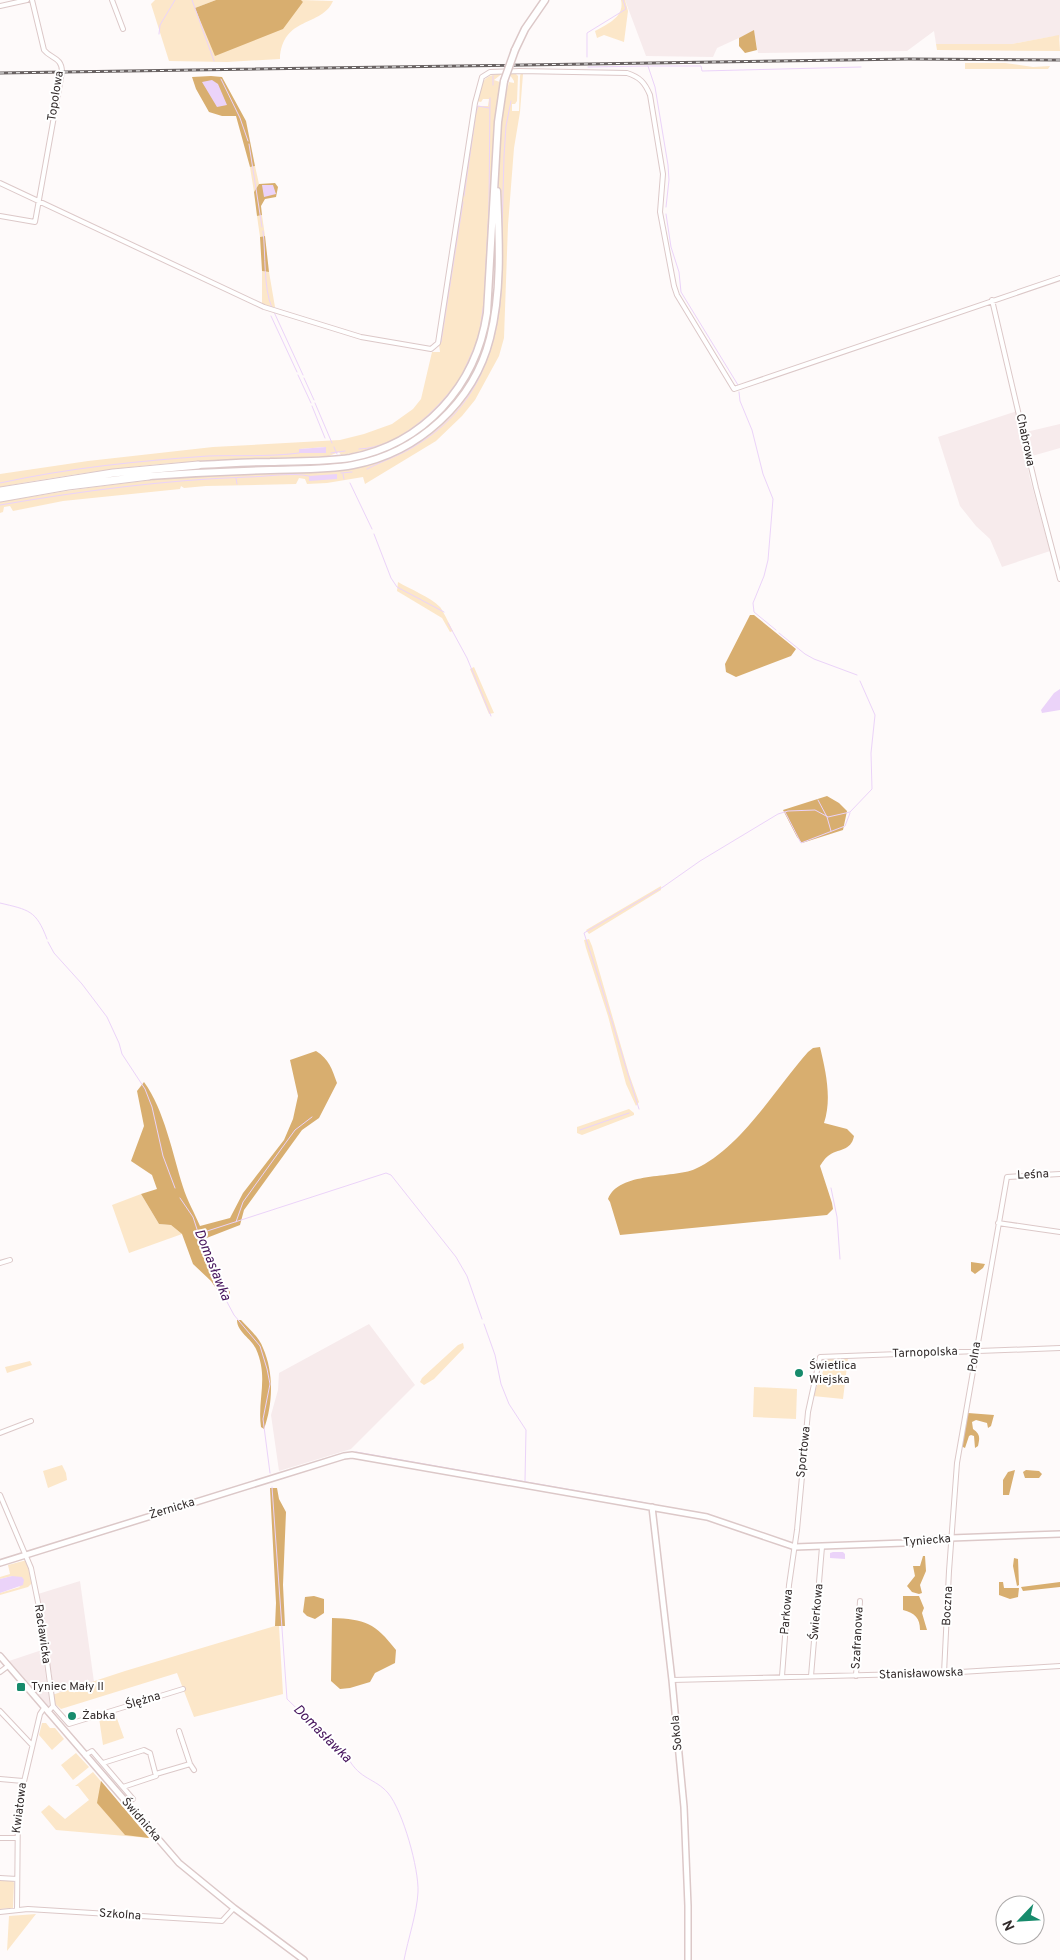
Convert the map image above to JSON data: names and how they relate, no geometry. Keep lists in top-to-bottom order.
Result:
{
  "streets": {
    "street": [
      "Topolowa",
      "Chabrowa",
      "Leśna",
      "Tarnopolska",
      "Polna",
      "Sportowa",
      "Żernicka",
      "Tyniecka",
      "Boczna",
      "Parkowa",
      "Świerkowa",
      "Racławicka",
      "Szafranowa",
      "Stanisławowska",
      "Ślężna",
      "Sokola",
      "Kwiatowa",
      "Świdnicka",
      "Szkolna"
    ]
  },
  "crossings": [
    ["Leśna", "Polna"],
    ["Tarnopolska", "Polna"],
    ["Tarnopolska", "Sportowa"],
    ["Polna", "Tyniecka"],
    ["Polna", "Boczna"],
    ["Sportowa", "Tyniecka"],
    ["Sportowa", "Parkowa"],
    ["Żernicka", "Tyniecka"],
    ["Żernicka", "Racławicka"],
    ["Tyniecka", "Boczna"],
    ["Tyniecka", "Parkowa"],
    ["Tyniecka", "Świerkowa"],
    ["Tyniecka", "Sokola"],
    ["Boczna", "Stanisławowska"],
    ["Parkowa", "Stanisławowska"],
    ["Świerkowa", "Stanisławowska"],
    ["Racławicka", "Ślężna"],
    ["Szafranowa", "Stanisławowska"],
    ["Stanisławowska", "Sokola"],
    ["Kwiatowa", "Świdnicka"],
    ["Kwiatowa", "Szkolna"],
    ["Świdnicka", "Szkolna"]
  ],
  "water": ["Domasławka"],
  "places": {
    "other": ["Świetlica Wiejska", "Żabka"],
    "transit": ["Tyniec Mały II"]
  },
  "north": "bottom left"
}
